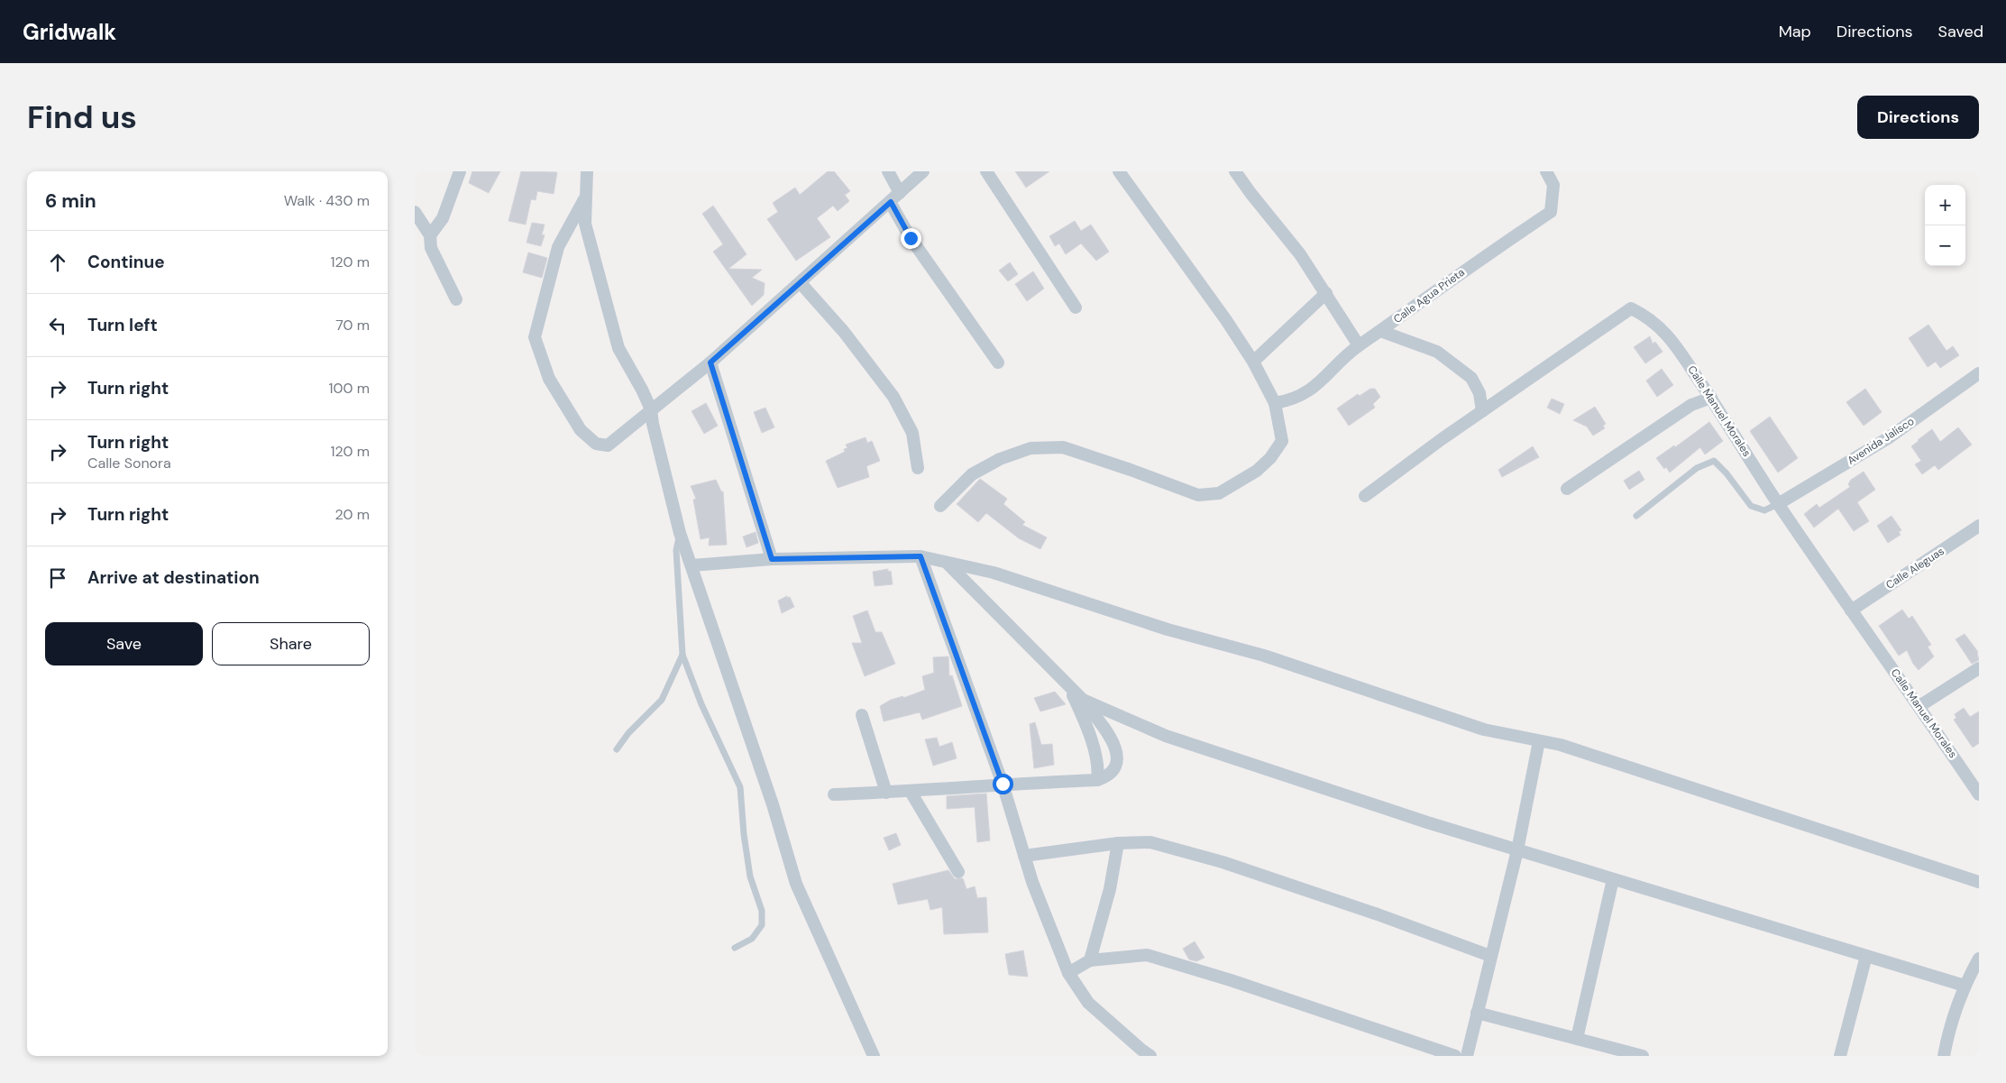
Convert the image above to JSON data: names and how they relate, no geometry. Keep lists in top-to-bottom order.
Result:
{
  "streets": {
    "street": [
      "Calle Agua Prieta",
      "Calle Manuel Morales",
      "Avenida Jalisco",
      "Calle Aleguas"
    ]
  },
  "crossings": [
    ["Calle Manuel Morales", "Avenida Jalisco"],
    ["Calle Manuel Morales", "Calle Aleguas"]
  ],
  "page": {
    "header": "Gridwalk",
    "nav": ["Map", "Directions", "Saved"],
    "buttons": [
      "Directions",
      ["Save", "Share"]
    ],
    "title": "Find us",
    "heading": ["6 min", "Walk · 430 m"],
    "map_buttons": ["+", "−"],
    "list": [
      ["Continue", "120 m"],
      ["Turn left", "70 m"],
      ["Turn right", "100 m"],
      ["Turn right", "Calle Sonora", "120 m"],
      ["Turn right", "20 m"],
      "Arrive at destination"
    ]
  }
}
